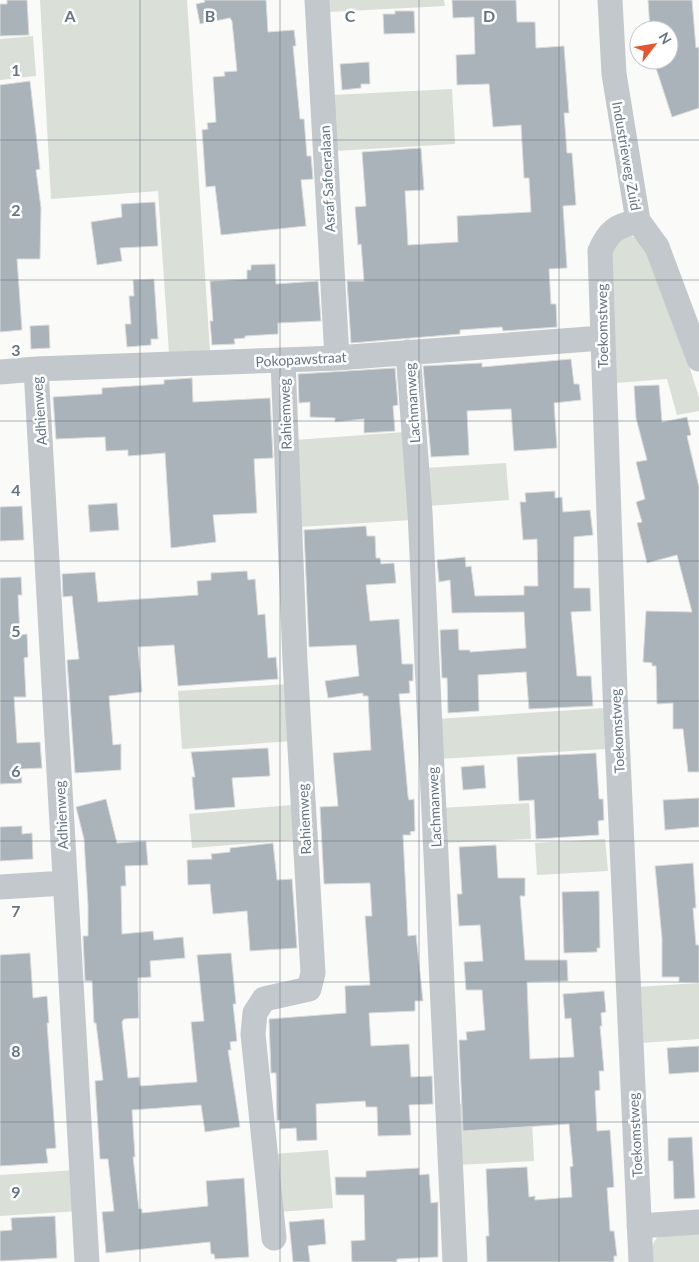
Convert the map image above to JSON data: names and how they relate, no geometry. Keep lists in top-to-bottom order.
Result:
{
  "streets": {
    "street": [
      "Industrieweg Zuid",
      "Asraf Safoeralaan",
      "Toekomstweg",
      "Pokopawstraat",
      "Lachmanweg",
      "Adhienweg",
      "Rahiemweg"
    ]
  },
  "crossings": [
    ["Industrieweg Zuid", "Toekomstweg"],
    ["Asraf Safoeralaan", "Pokopawstraat"],
    ["Toekomstweg", "Pokopawstraat"],
    ["Pokopawstraat", "Lachmanweg"],
    ["Pokopawstraat", "Adhienweg"],
    ["Pokopawstraat", "Rahiemweg"]
  ],
  "north": "top right",
  "grid": {
    "columns": [
      "A",
      "B",
      "C",
      "D"
    ],
    "rows": [
      "1",
      "2",
      "3",
      "4",
      "5",
      "6",
      "7",
      "8",
      "9"
    ]
  }
}
